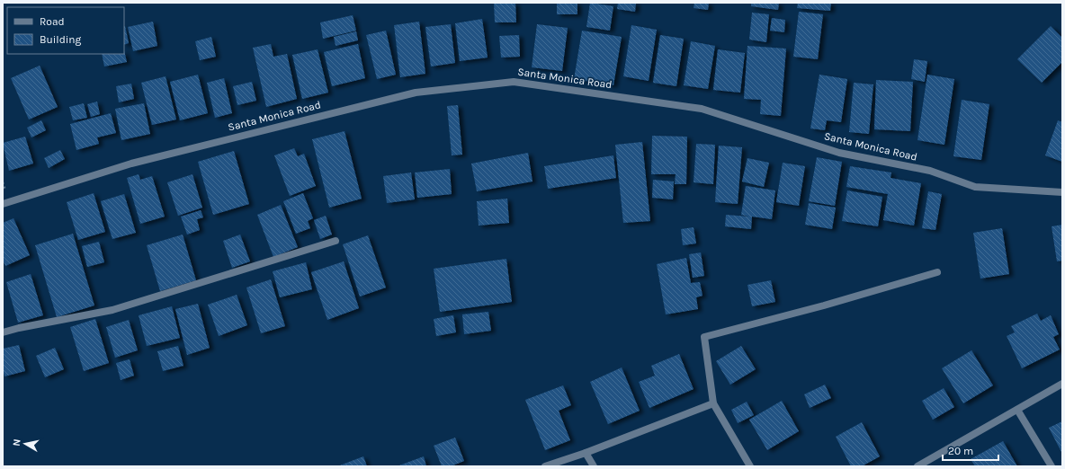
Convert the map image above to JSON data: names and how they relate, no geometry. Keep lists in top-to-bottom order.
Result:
{
  "streets": {
    "street": ["Santa Monica Road"]
  },
  "legend": ["Road", "Building"],
  "scale_bar": "20 m",
  "north": "left"
}
